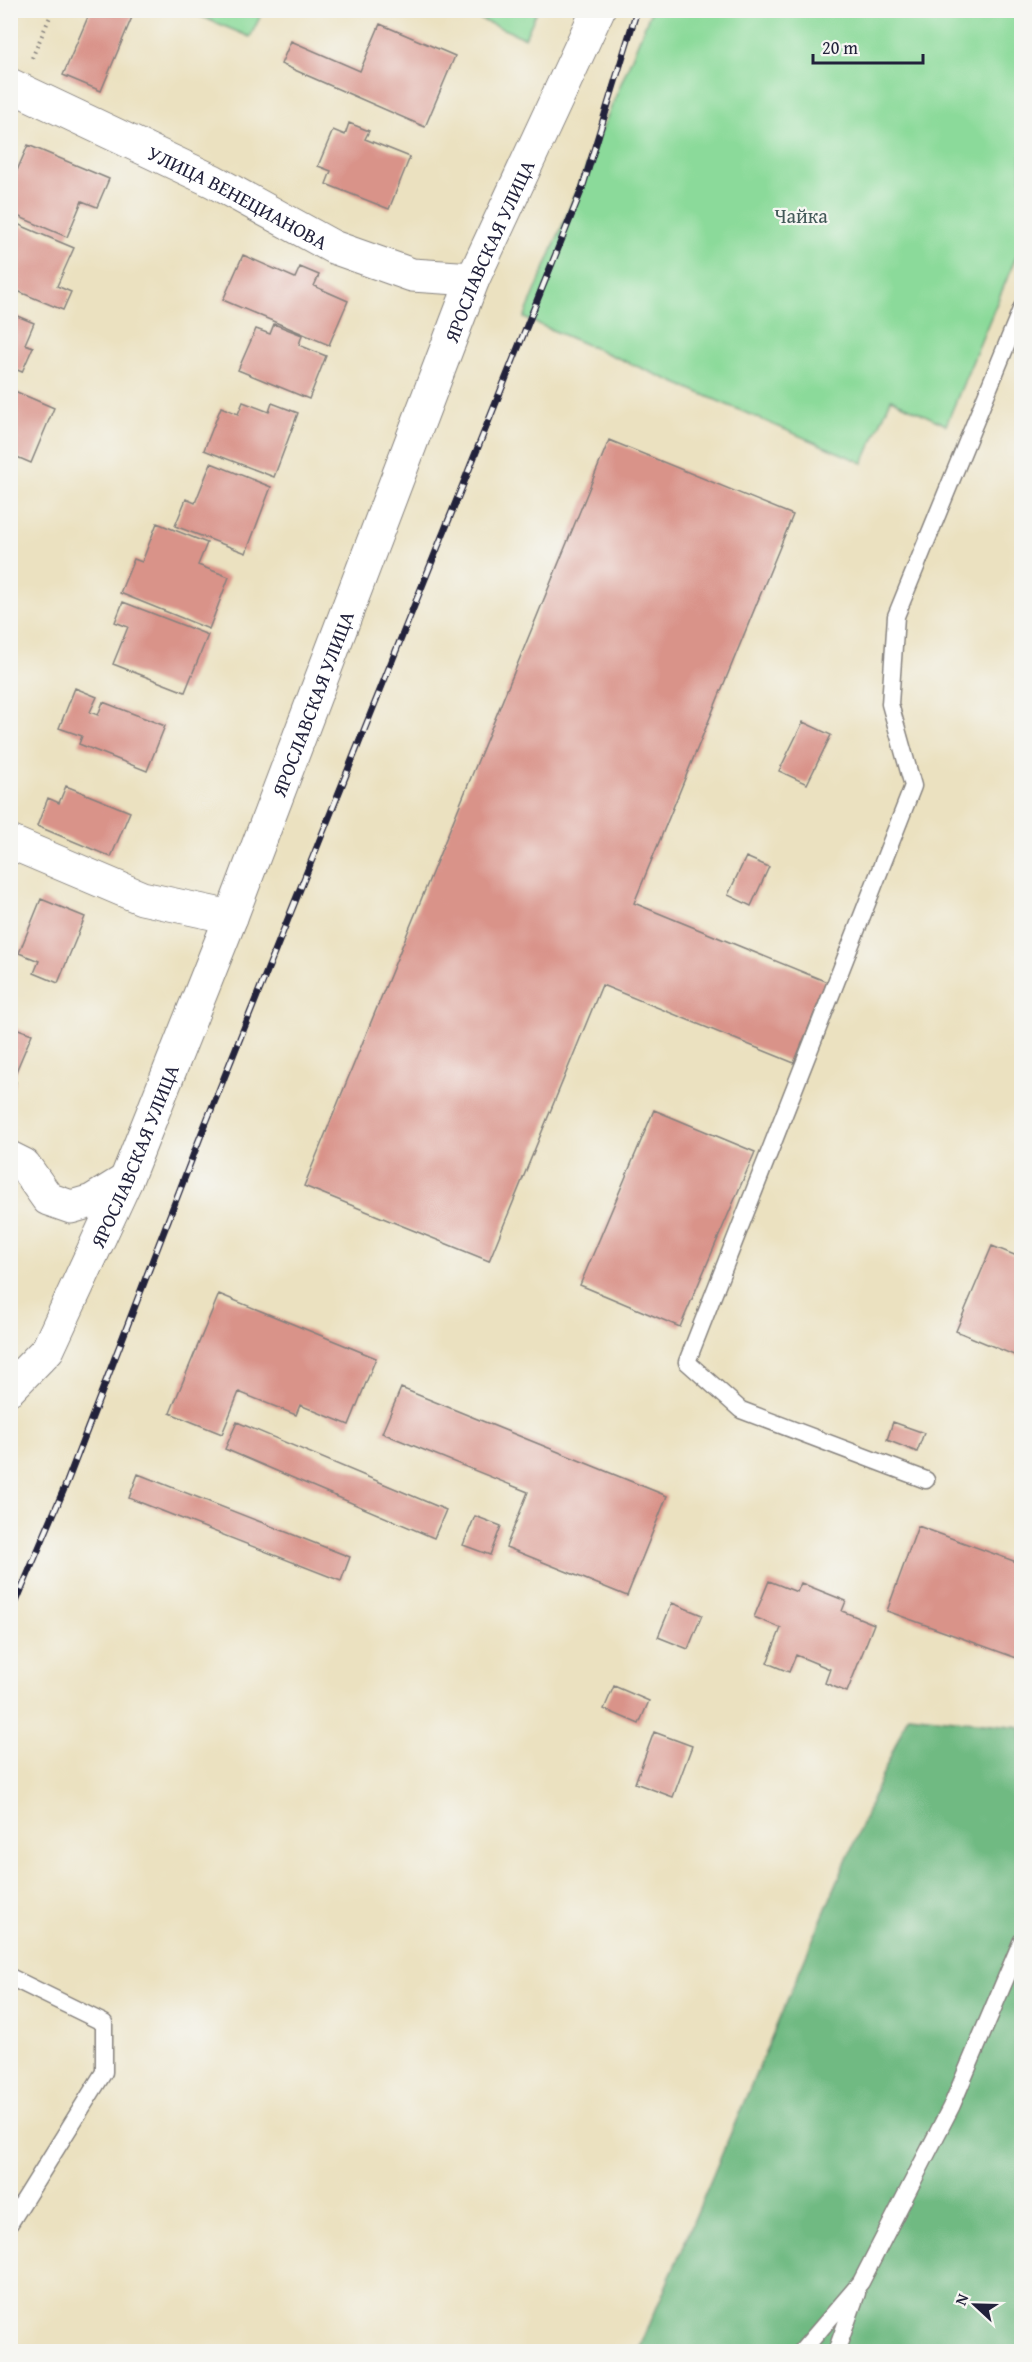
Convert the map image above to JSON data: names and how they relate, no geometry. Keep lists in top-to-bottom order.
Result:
{
  "streets": {
    "street": ["УЛИЦА ВЕНЕЦИАНОВА", "ЯРОСЛАВСКАЯ УЛИЦА"]
  },
  "crossings": [
    ["УЛИЦА ВЕНЕЦИАНОВА", "ЯРОСЛАВСКАЯ УЛИЦА"]
  ],
  "parks": ["Чайка"],
  "scale_bar": "20 m",
  "north": "left"
}
